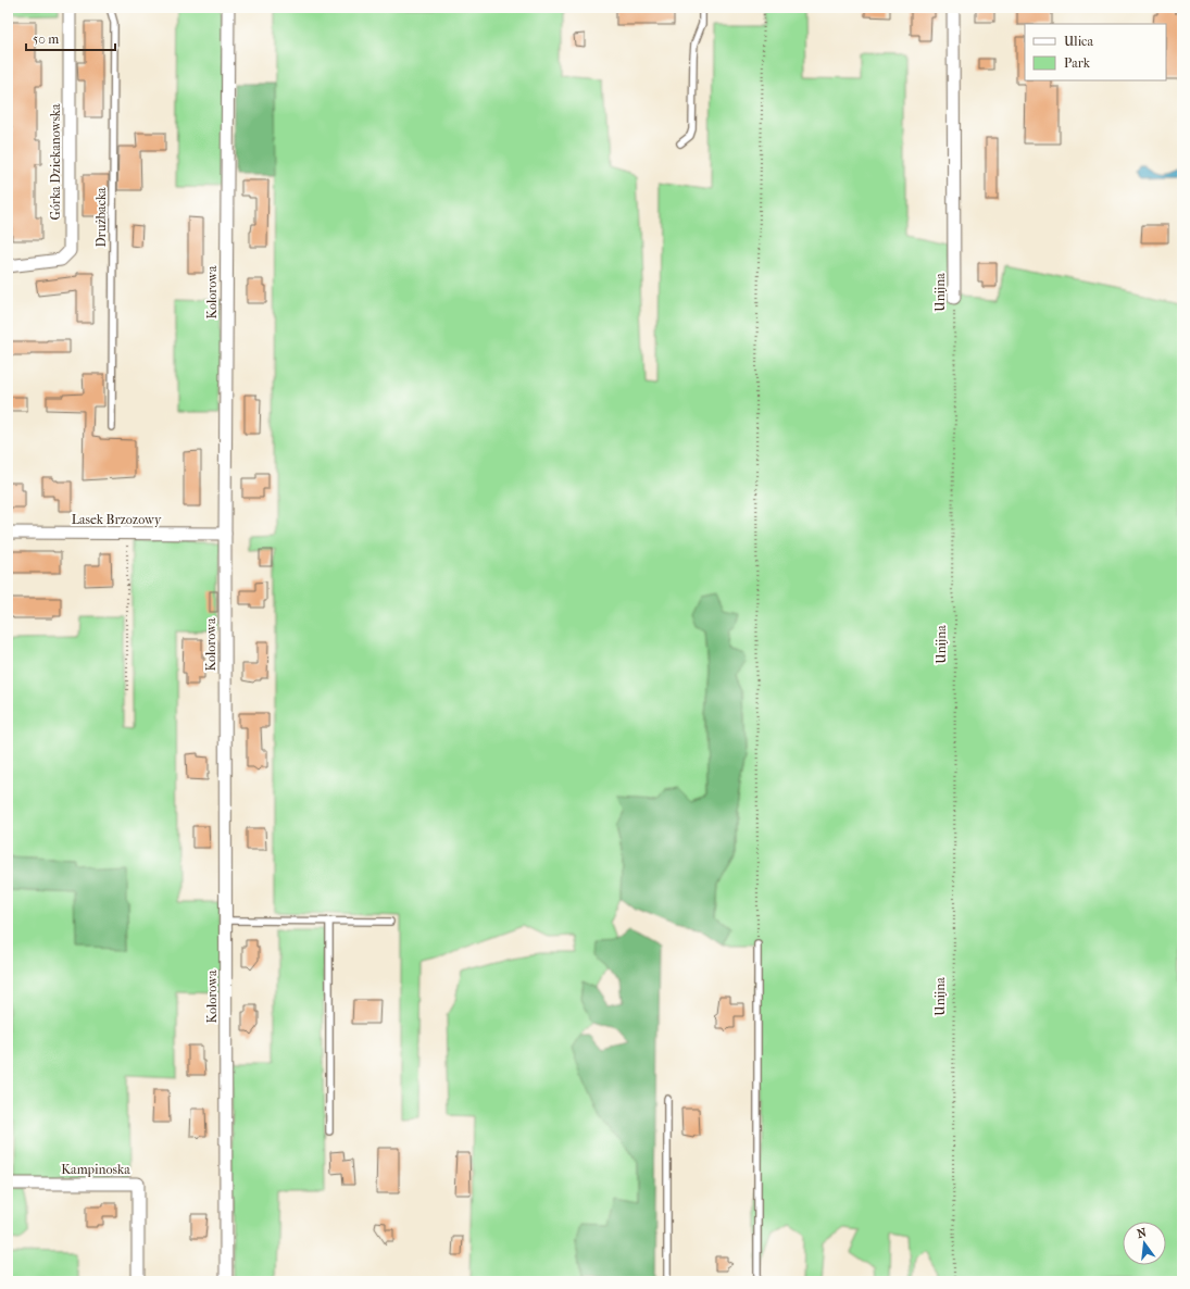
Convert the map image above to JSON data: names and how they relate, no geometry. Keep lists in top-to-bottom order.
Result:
{
  "streets": {
    "street": [
      "Górka Dziekanowska",
      "Kolorowa",
      "Unijna",
      "Lasek Brzozowy",
      "Kampinoska"
    ],
    "lane": ["Drużbacka"]
  },
  "crossings": [
    ["Kolorowa", "Lasek Brzozowy"]
  ],
  "legend": ["Ulica", "Park"],
  "scale_bar": "50 m",
  "north": "top"
}
